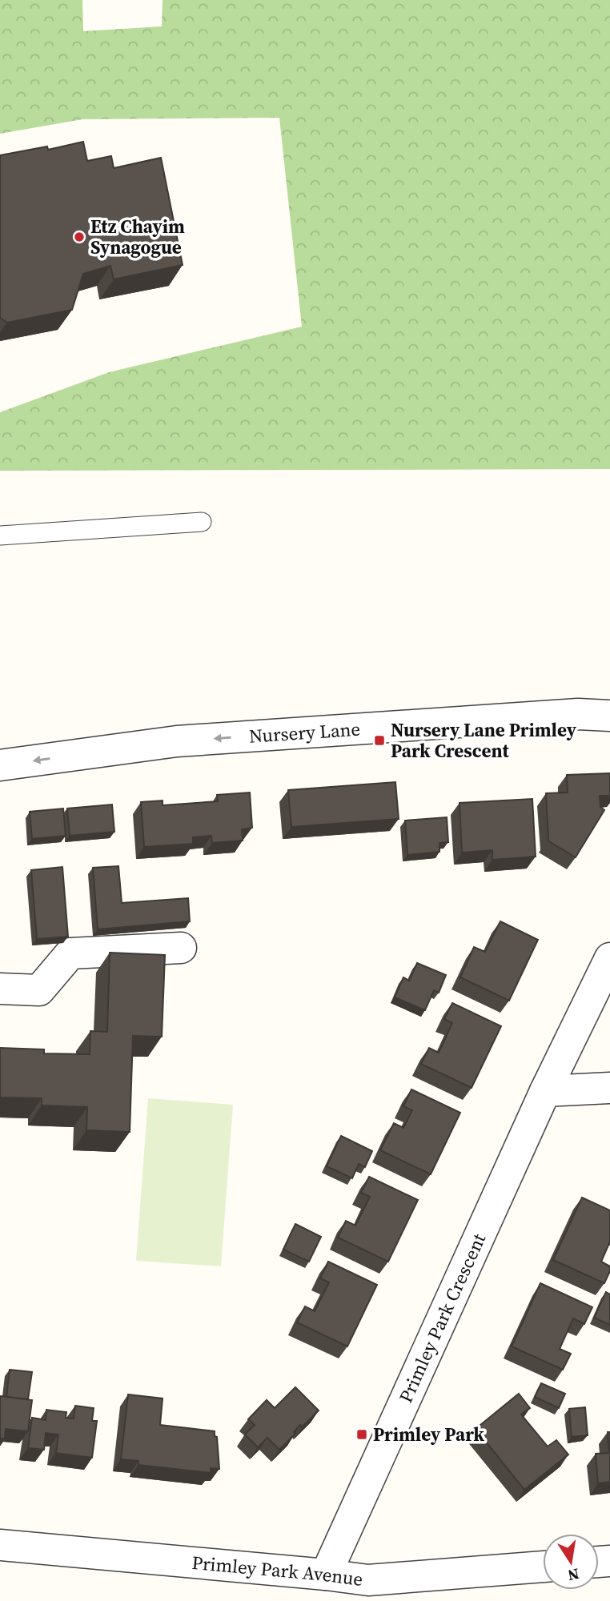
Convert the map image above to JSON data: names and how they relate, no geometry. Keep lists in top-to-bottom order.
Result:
{
  "streets": {
    "street": ["Nursery Lane", "Primley Park Crescent", "Primley Park Avenue"]
  },
  "crossings": [
    ["Primley Park Crescent", "Primley Park Avenue"]
  ],
  "one_way": ["Nursery Lane"],
  "places": {
    "other": ["Etz Chayim Synagogue"],
    "transit": ["Nursery Lane Primley Park Crescent", "Primley Park"]
  },
  "north": "bottom"
}
